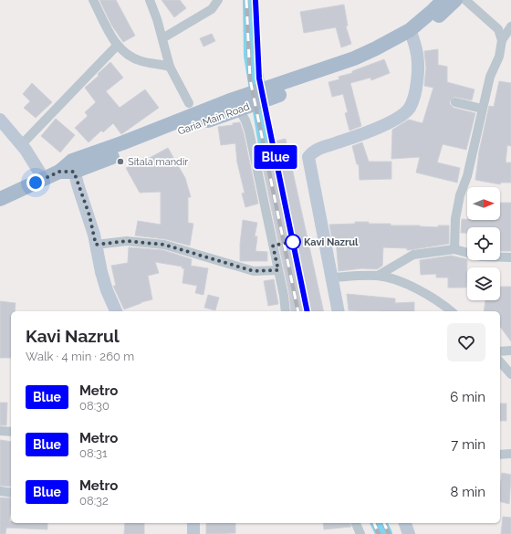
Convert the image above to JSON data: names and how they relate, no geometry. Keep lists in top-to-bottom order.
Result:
{
  "streets": {
    "main road": ["Garia Main Road"]
  },
  "places": ["Sitala mandir", "Kavi Nazrul"],
  "lines": ["metro line Blue"],
  "north": "right",
  "page": {
    "on_map": "Blue",
    "heading": ["Kavi Nazrul", "Walk · 4 min · 260 m"],
    "list": [
      {
        "mark": "Blue",
        "name": "Metro",
        "note": "08:30",
        "value": "6 min"
      },
      {
        "mark": "Blue",
        "name": "Metro",
        "note": "08:31",
        "value": "7 min"
      },
      {
        "mark": "Blue",
        "name": "Metro",
        "note": "08:32",
        "value": "8 min"
      }
    ]
  }
}
